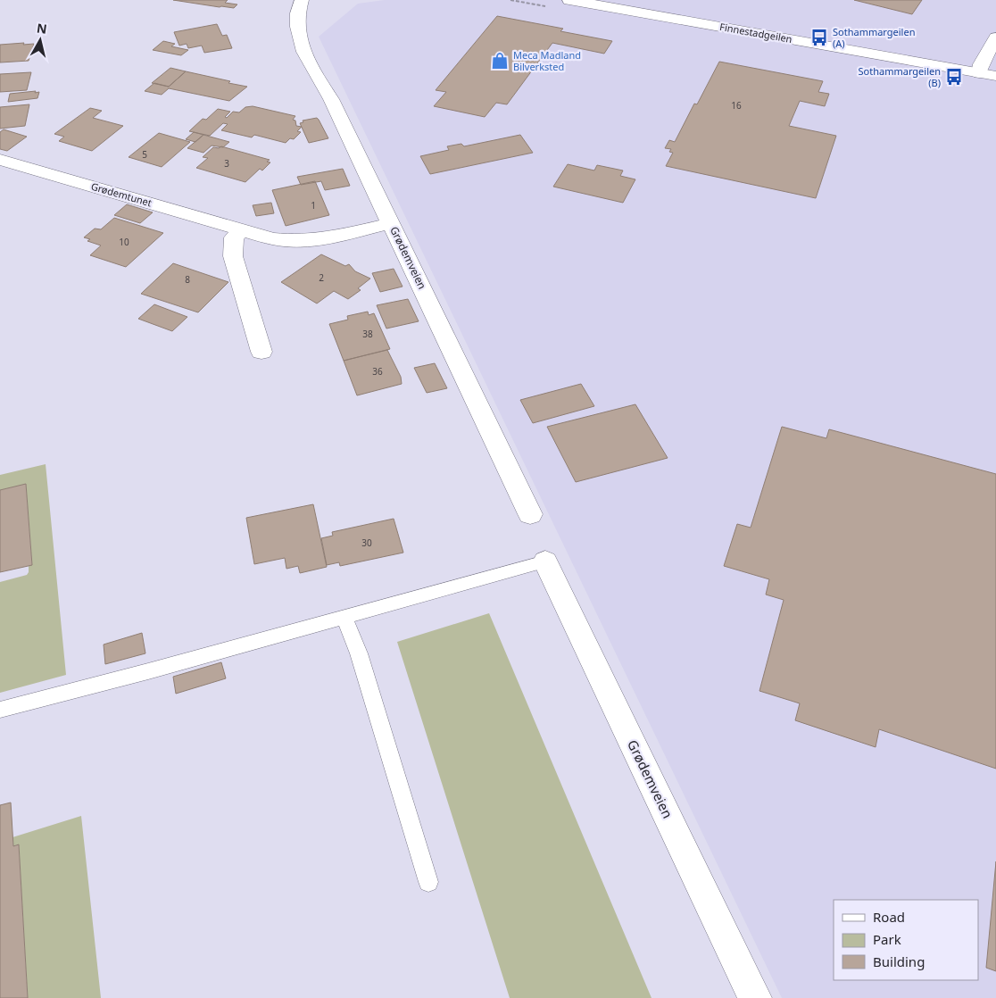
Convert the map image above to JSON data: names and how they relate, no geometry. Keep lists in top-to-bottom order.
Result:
{
  "streets": {
    "street": ["Finnestadgeilen", "Grødemtunet", "Grødemveien"]
  },
  "crossings": [
    ["Grødemtunet", "Grødemveien"]
  ],
  "places": {
    "bus stop": ["Sothammargeilen (A)", "Sothammargeilen (B)"],
    "shop": ["Meca Madland Bilverksted"]
  },
  "house_numbers": [
    "16",
    "5",
    "3",
    "1",
    "10",
    "2",
    "8",
    "38",
    "36",
    "30"
  ],
  "legend": ["Road", "Park", "Building"],
  "north": "top"
}
